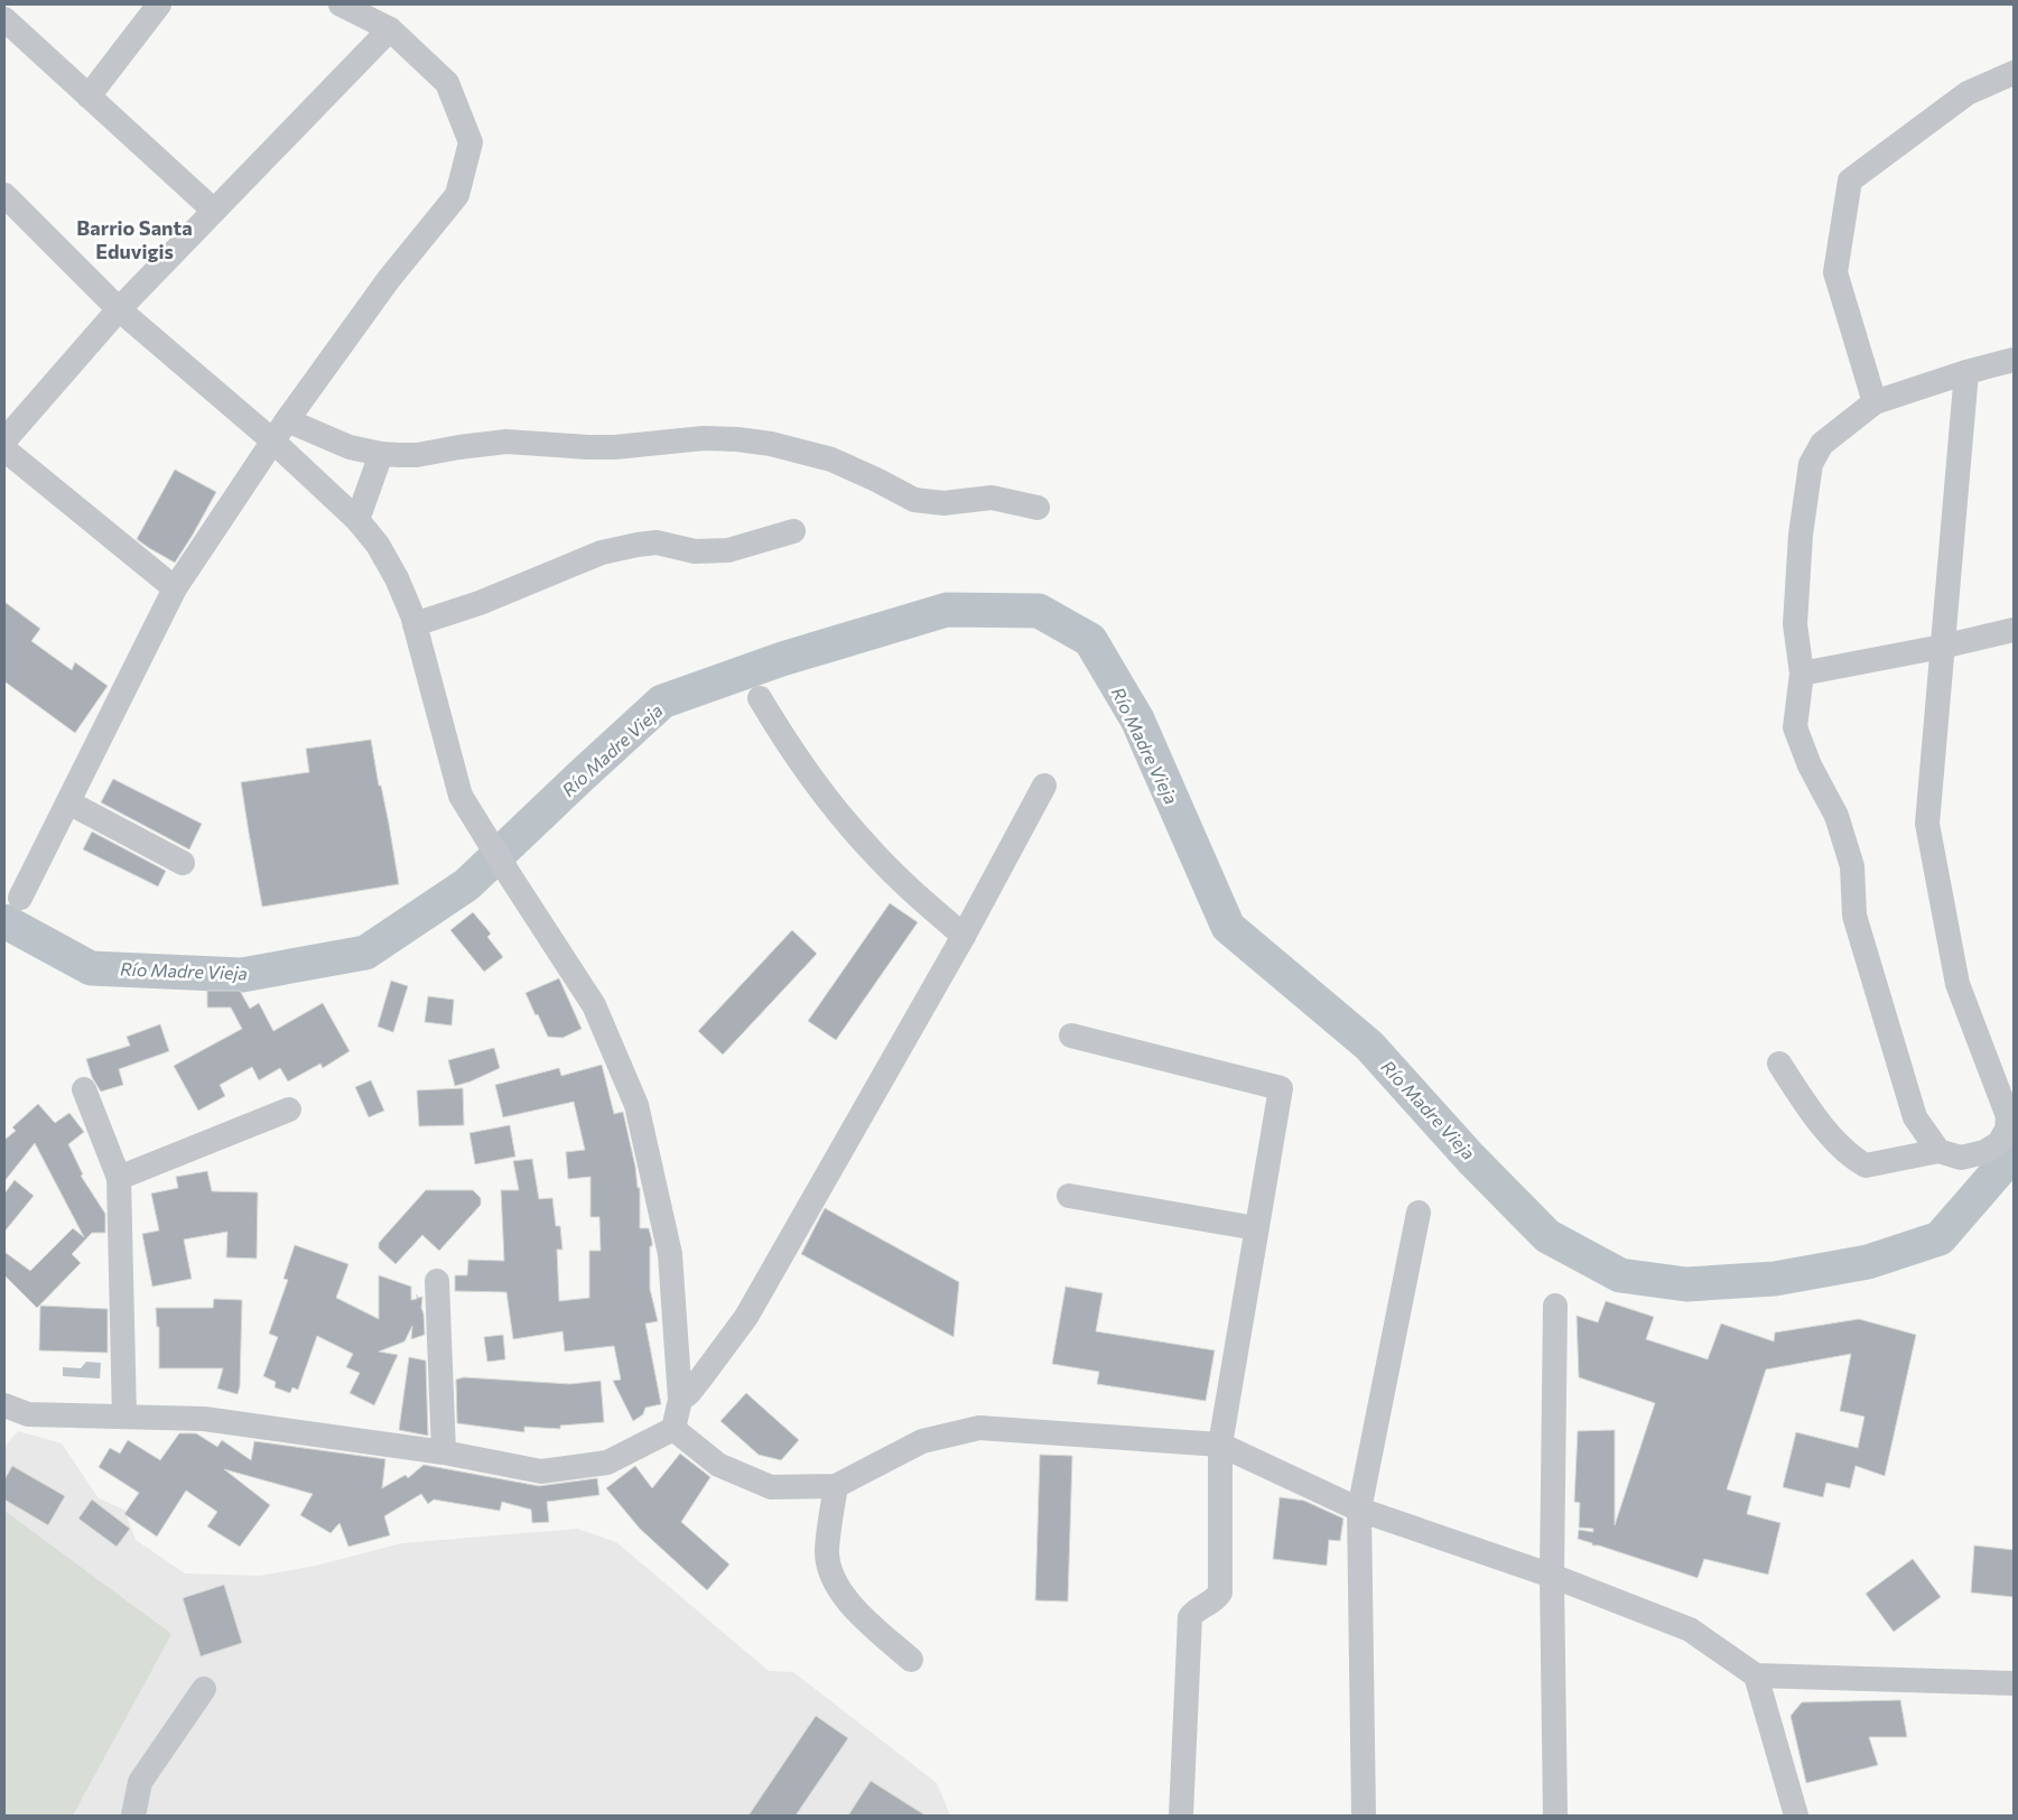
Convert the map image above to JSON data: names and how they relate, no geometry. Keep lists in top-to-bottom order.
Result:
{
  "districts": ["Barrio Santa Eduvigis"],
  "water": ["Río Madre Vieja"]
}
